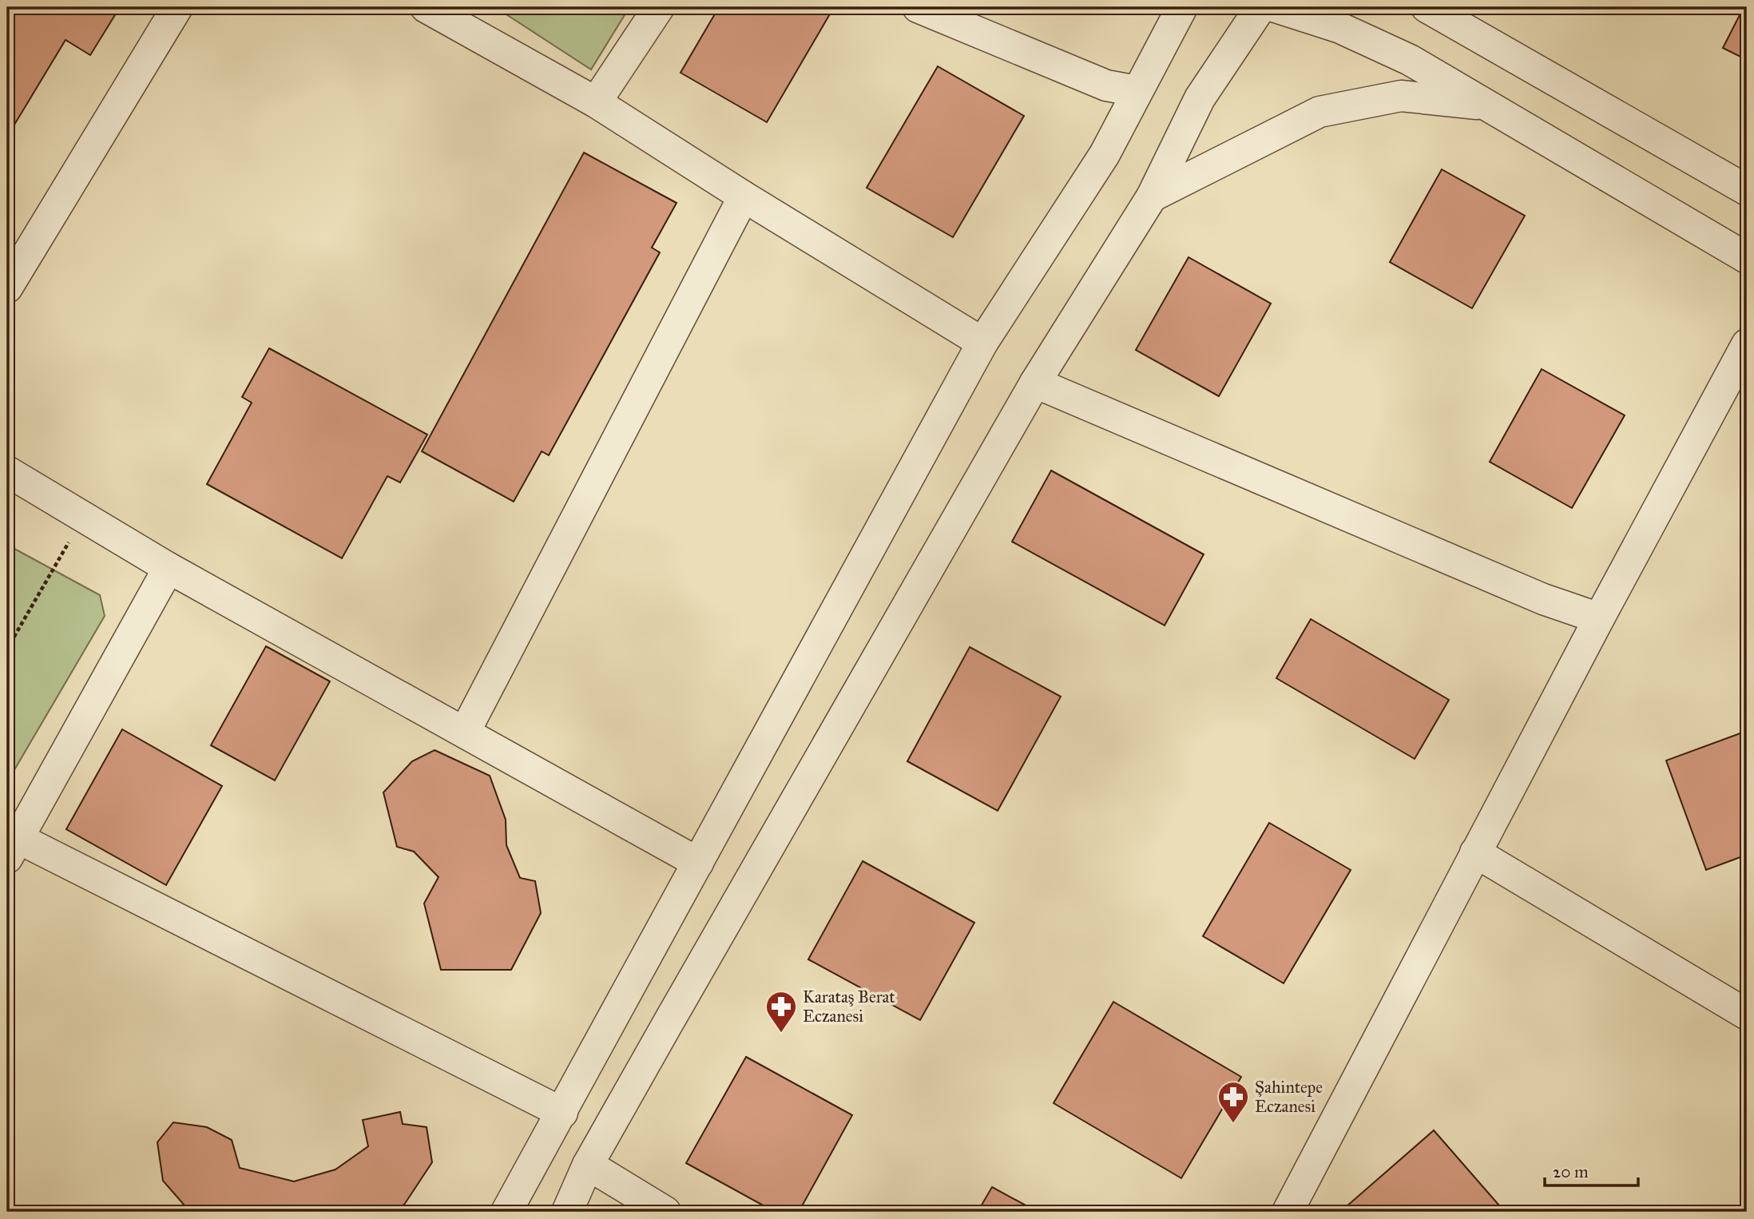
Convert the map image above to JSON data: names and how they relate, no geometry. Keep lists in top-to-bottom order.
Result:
{
  "places": {
    "pharmacy": ["Karataş Berat Eczanesi", "Şahintepe Eczanesi"]
  },
  "scale_bar": "20 m"
}
